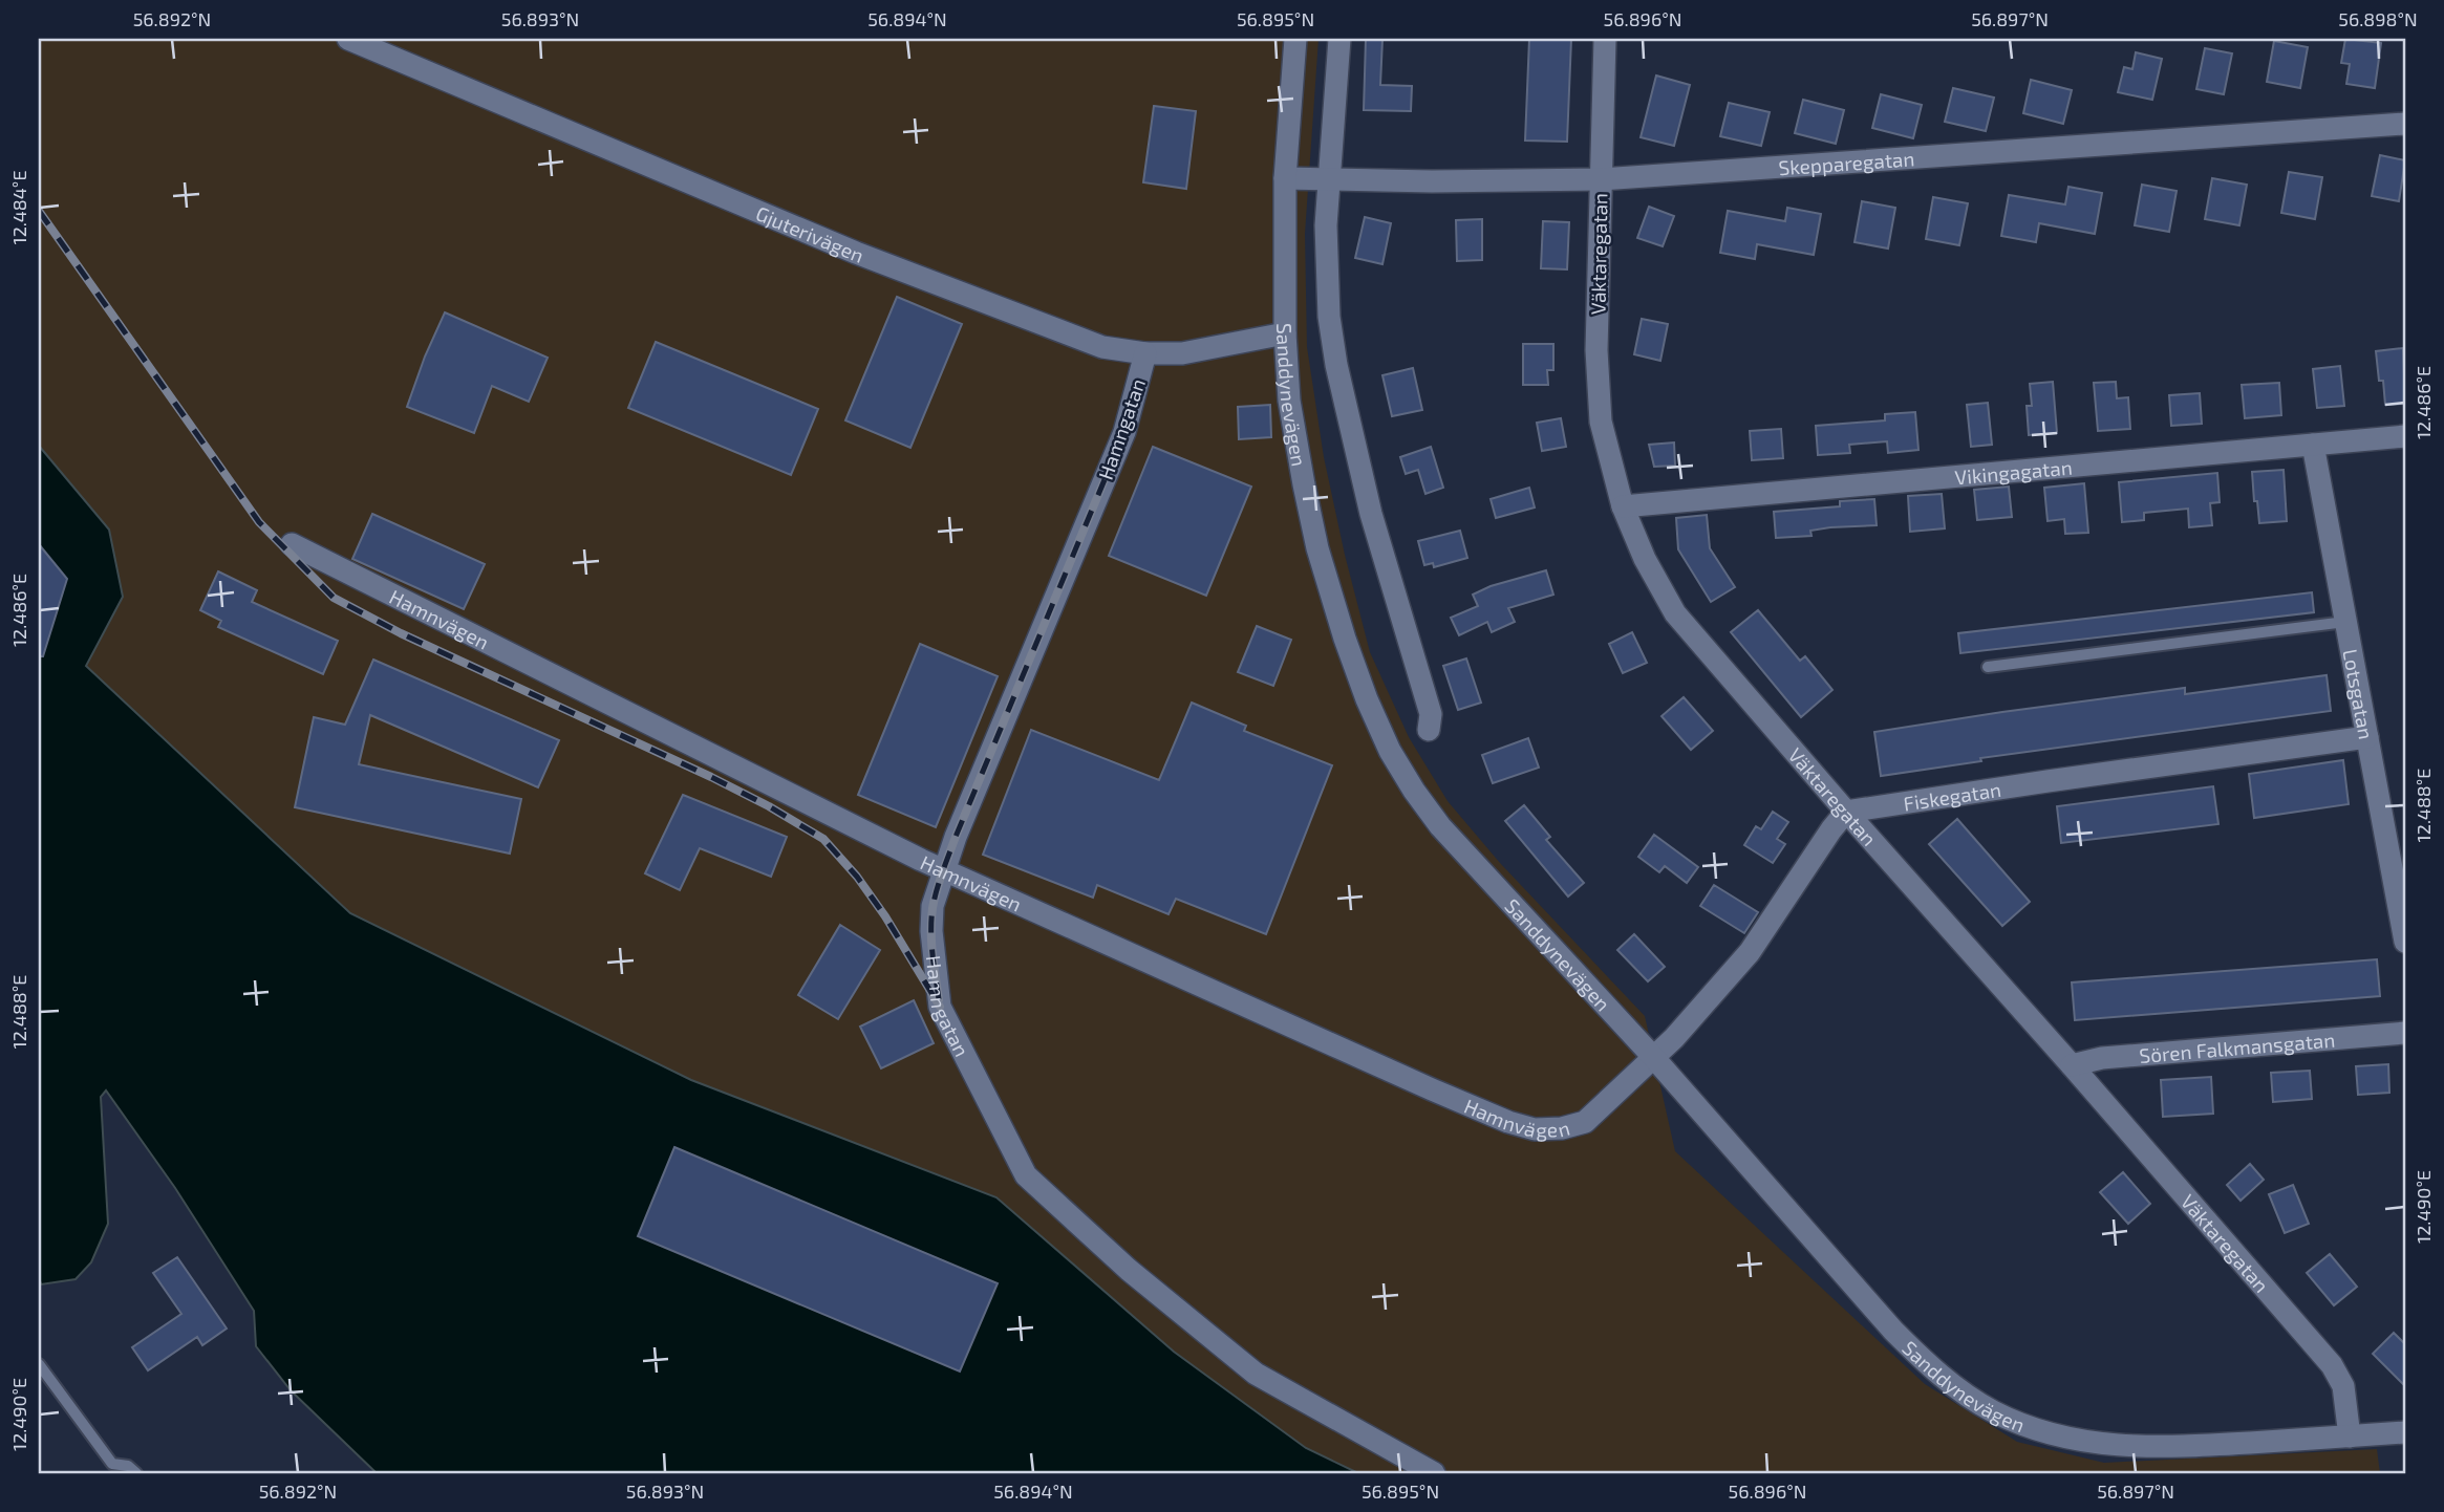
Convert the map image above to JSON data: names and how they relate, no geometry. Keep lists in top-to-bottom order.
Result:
{
  "streets": {
    "street": [
      "Skepparegatan",
      "Gjuterivägen",
      "Väktaregatan",
      "Sanddynevägen",
      "Hamngatan",
      "Vikingagatan",
      "Hamnvägen",
      "Lotsgatan",
      "Fiskegatan",
      "Sören Falkmansgatan"
    ]
  },
  "crossings": [
    ["Skepparegatan", "Väktaregatan"],
    ["Skepparegatan", "Sanddynevägen"],
    ["Gjuterivägen", "Sanddynevägen"],
    ["Gjuterivägen", "Hamngatan"],
    ["Väktaregatan", "Sanddynevägen"],
    ["Väktaregatan", "Vikingagatan"],
    ["Väktaregatan", "Fiskegatan"],
    ["Väktaregatan", "Sören Falkmansgatan"],
    ["Sanddynevägen", "Hamnvägen"],
    ["Hamngatan", "Hamnvägen"],
    ["Vikingagatan", "Lotsgatan"],
    ["Lotsgatan", "Fiskegatan"]
  ],
  "coordinates": [
    "56.892°N",
    "56.893°N",
    "56.894°N",
    "56.895°N",
    "56.896°N",
    "56.897°N",
    "56.898°N",
    "12.484°E",
    "12.486°E",
    "12.488°E",
    "12.490°E"
  ]
}
